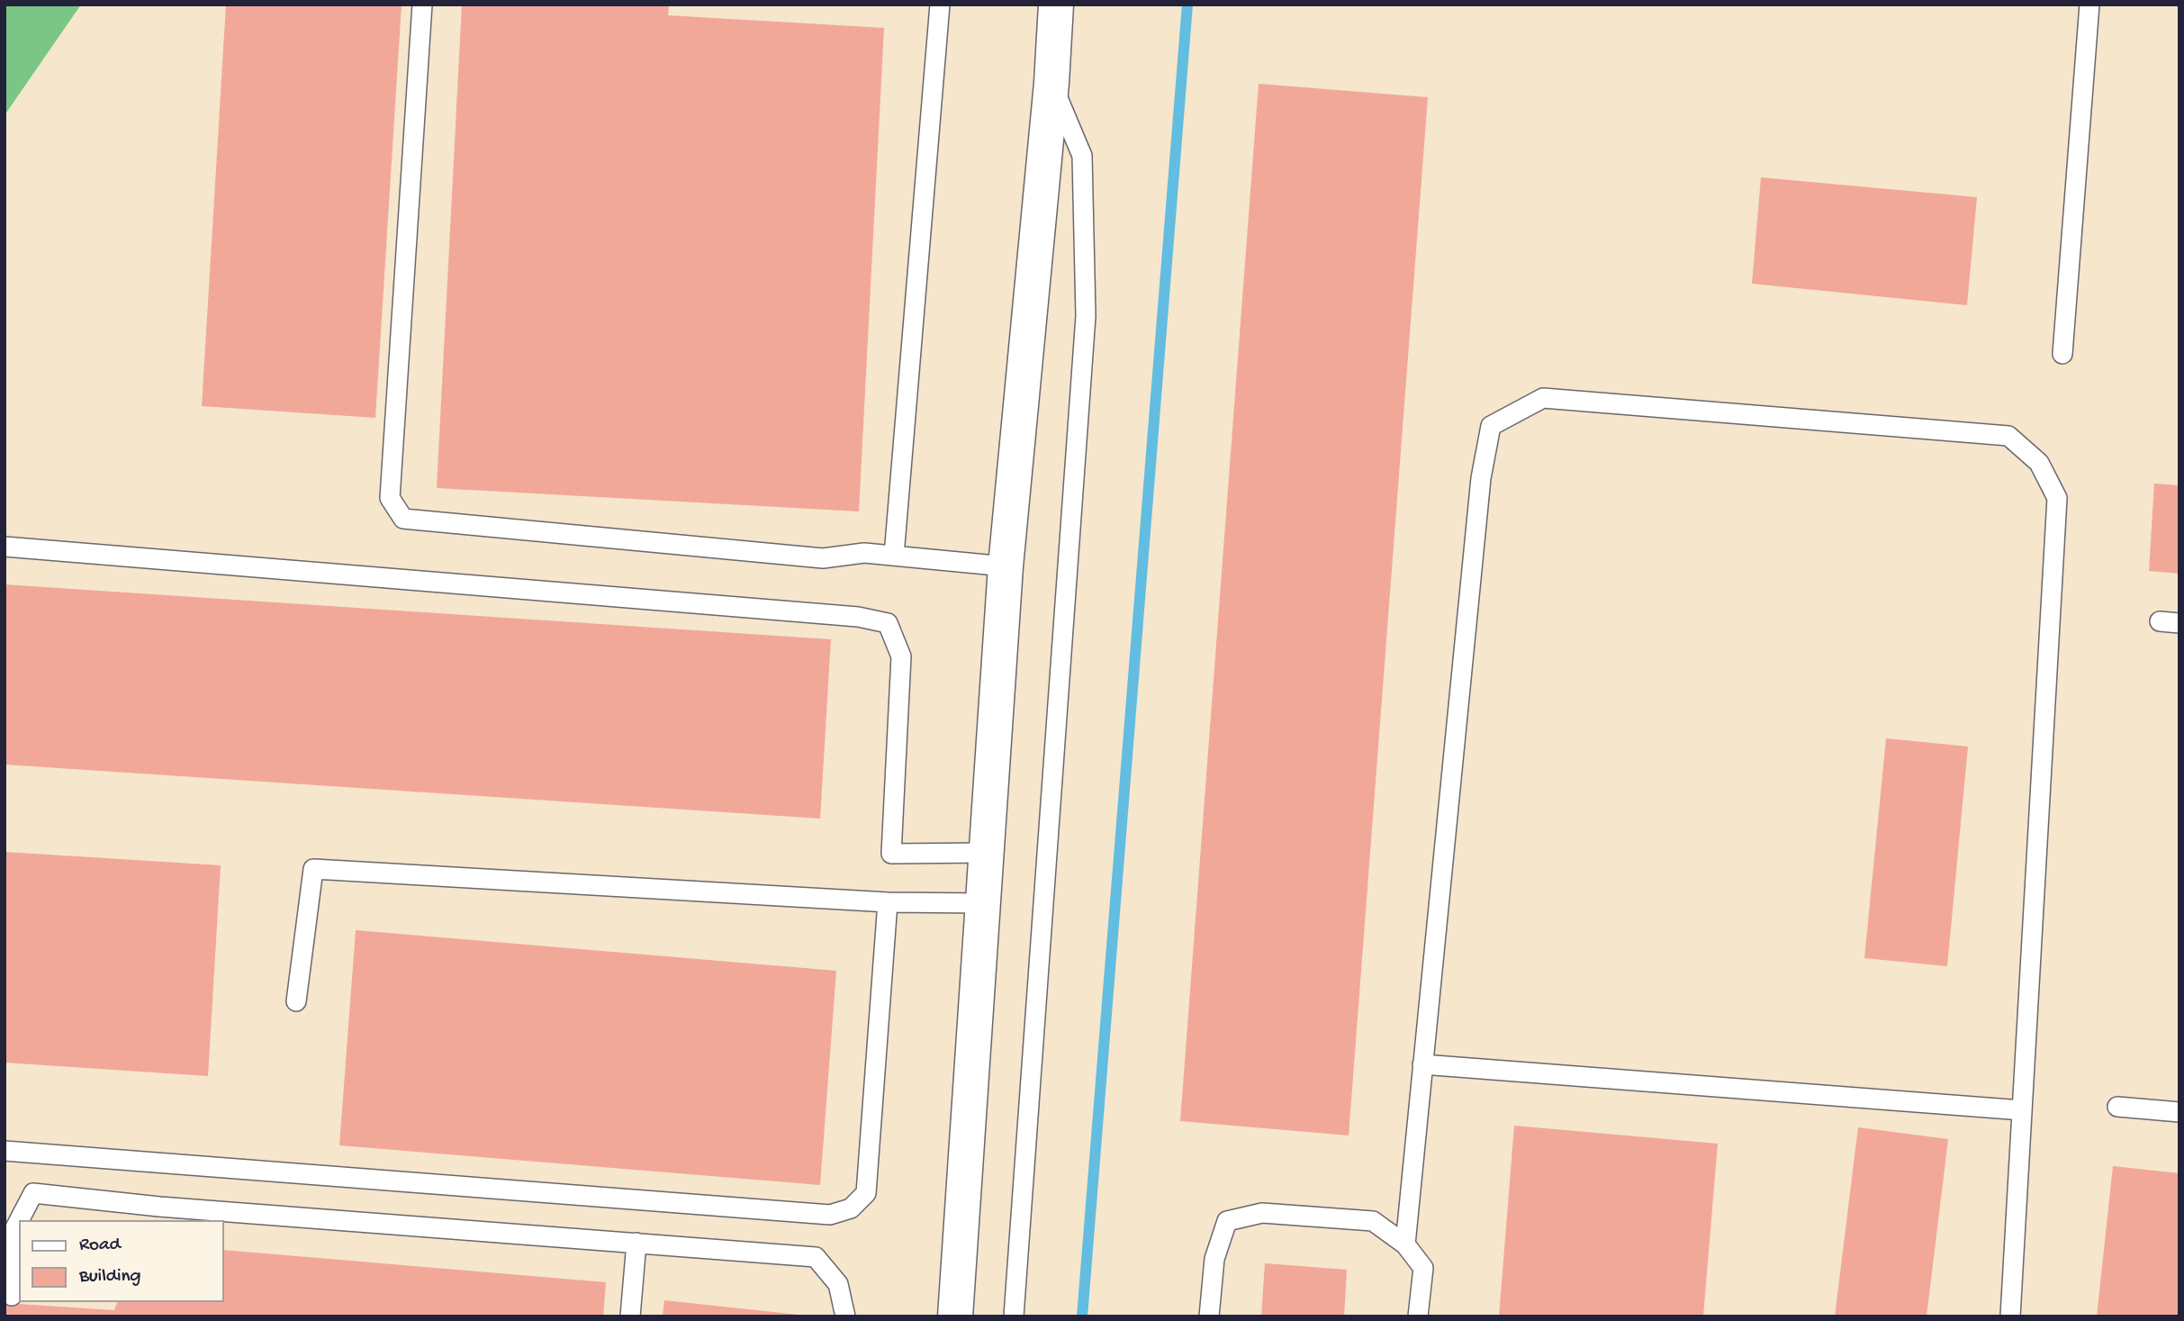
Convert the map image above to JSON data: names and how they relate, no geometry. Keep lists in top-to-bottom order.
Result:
{
  "legend": ["Road", "Building"]
}
